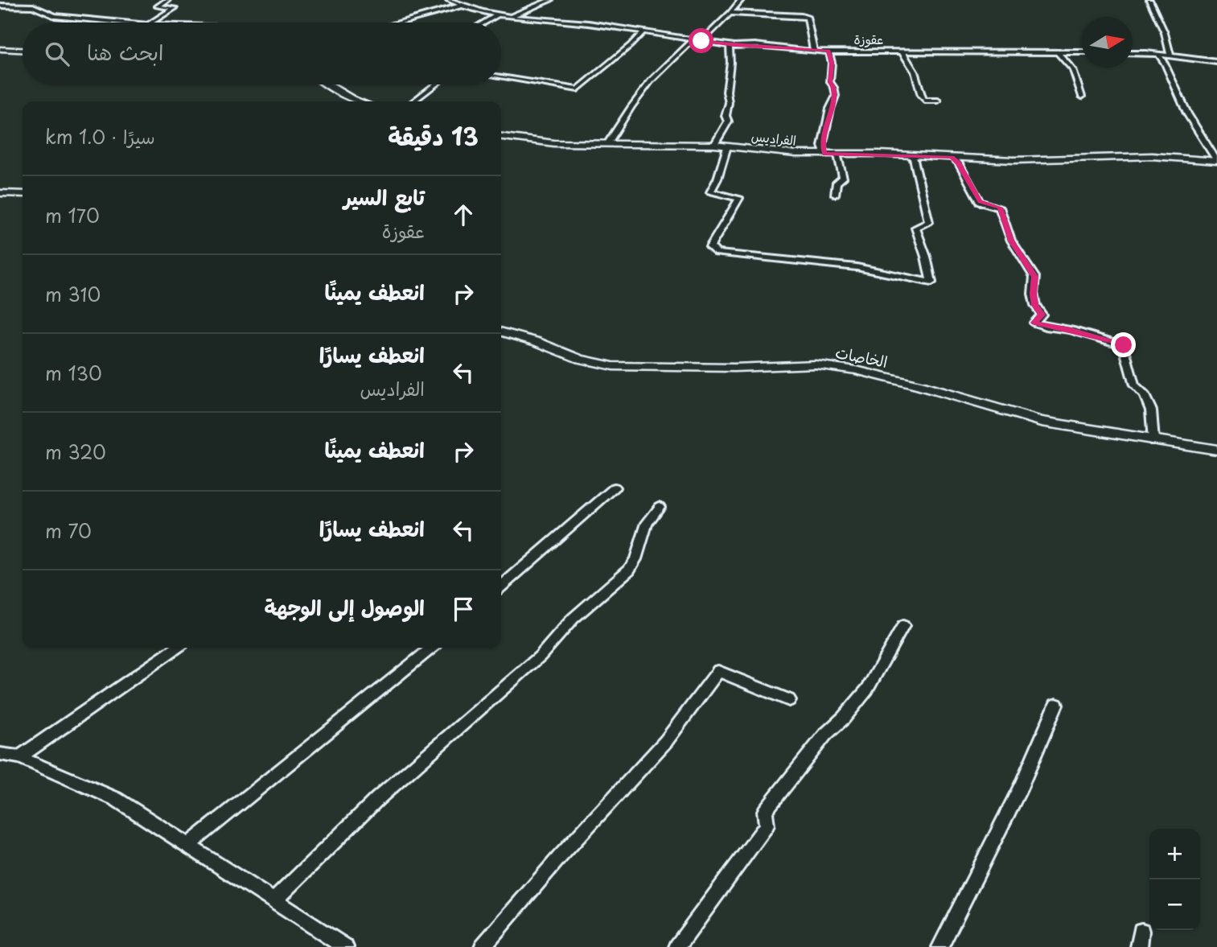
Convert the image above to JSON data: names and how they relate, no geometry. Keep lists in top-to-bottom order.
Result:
{
  "streets": {
    "street": ["عقوزة", "الفراديس", "الخاصات"]
  },
  "north": "right",
  "page": {
    "search": "ابحث هنا",
    "heading": ["13 دقيقة", "سيرًا · 1.0 km"],
    "list": [
      ["تابع السير", "عقوزة", "170 m"],
      ["انعطف يمينًا", "310 m"],
      ["انعطف يسارًا", "الفراديس", "130 m"],
      ["انعطف يمينًا", "320 m"],
      ["انعطف يسارًا", "70 m"],
      "الوصول إلى الوجهة"
    ],
    "map_buttons": ["+", "−"]
  }
}
